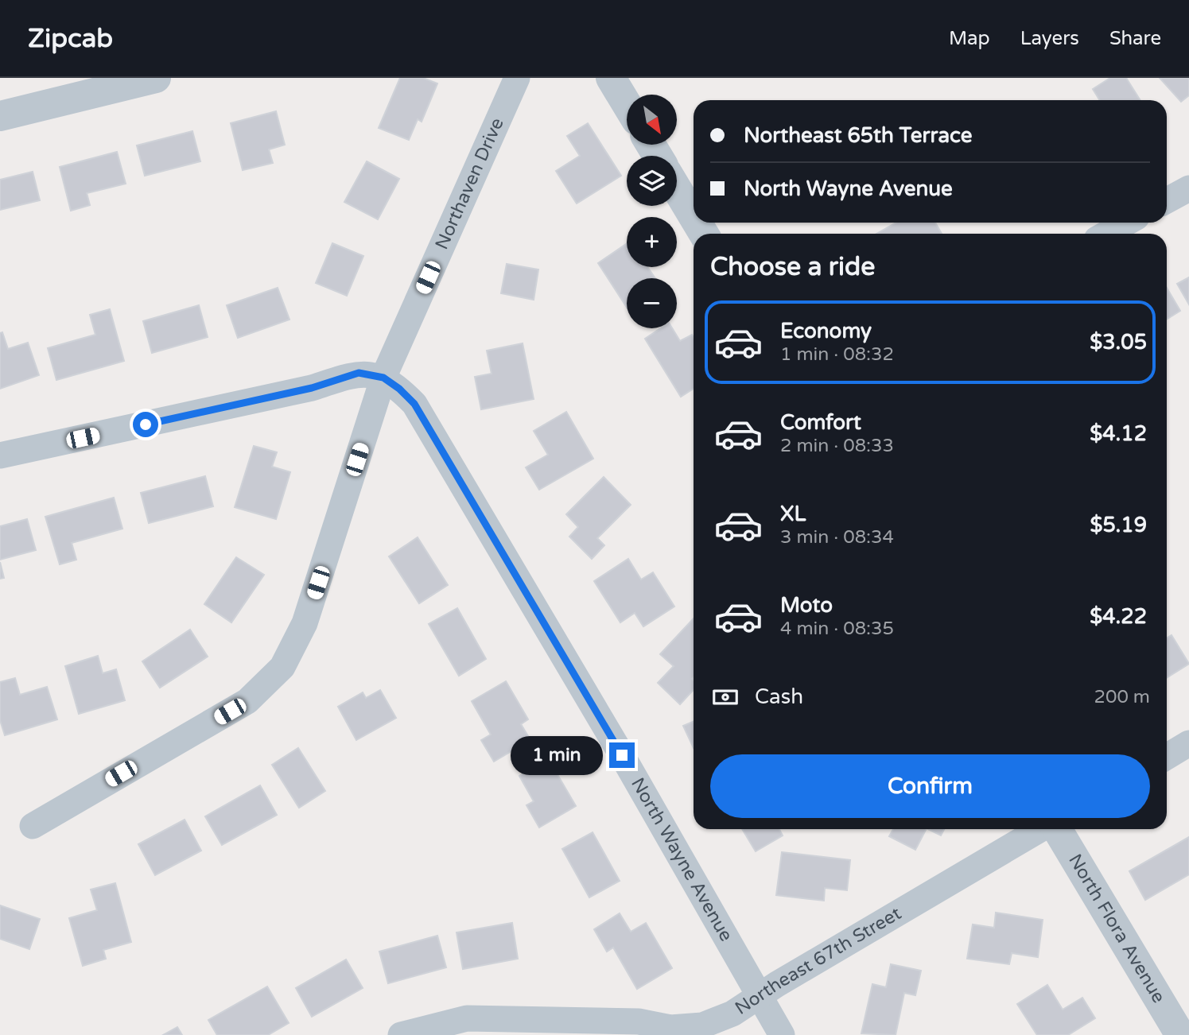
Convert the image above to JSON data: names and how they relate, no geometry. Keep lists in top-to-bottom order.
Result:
{
  "streets": {
    "street": [
      "Northaven Drive",
      "North Wayne Avenue",
      "North Flora Avenue",
      "Northeast 67th Street"
    ]
  },
  "crossings": [
    ["Northaven Drive", "North Wayne Avenue"],
    ["North Wayne Avenue", "Northeast 67th Street"]
  ],
  "north": "bottom right",
  "page": {
    "header": "Zipcab",
    "nav": ["Map", "Layers", "Share"],
    "map_buttons": ["+", "−"],
    "banner": ["Northeast 65th Terrace", "North Wayne Avenue"],
    "heading": "Choose a ride",
    "list": [
      {
        "name": "Economy",
        "note": "1 min · 08:32",
        "value": "$3.05"
      },
      {
        "name": "Comfort",
        "note": "2 min · 08:33",
        "value": "$4.12"
      },
      {
        "name": "XL",
        "note": "3 min · 08:34",
        "value": "$5.19"
      },
      {
        "name": "Moto",
        "note": "4 min · 08:35",
        "value": "$4.22"
      }
    ],
    "pay": ["Cash", "200 m"],
    "bubble": "1 min",
    "buttons": "Confirm"
  }
}
